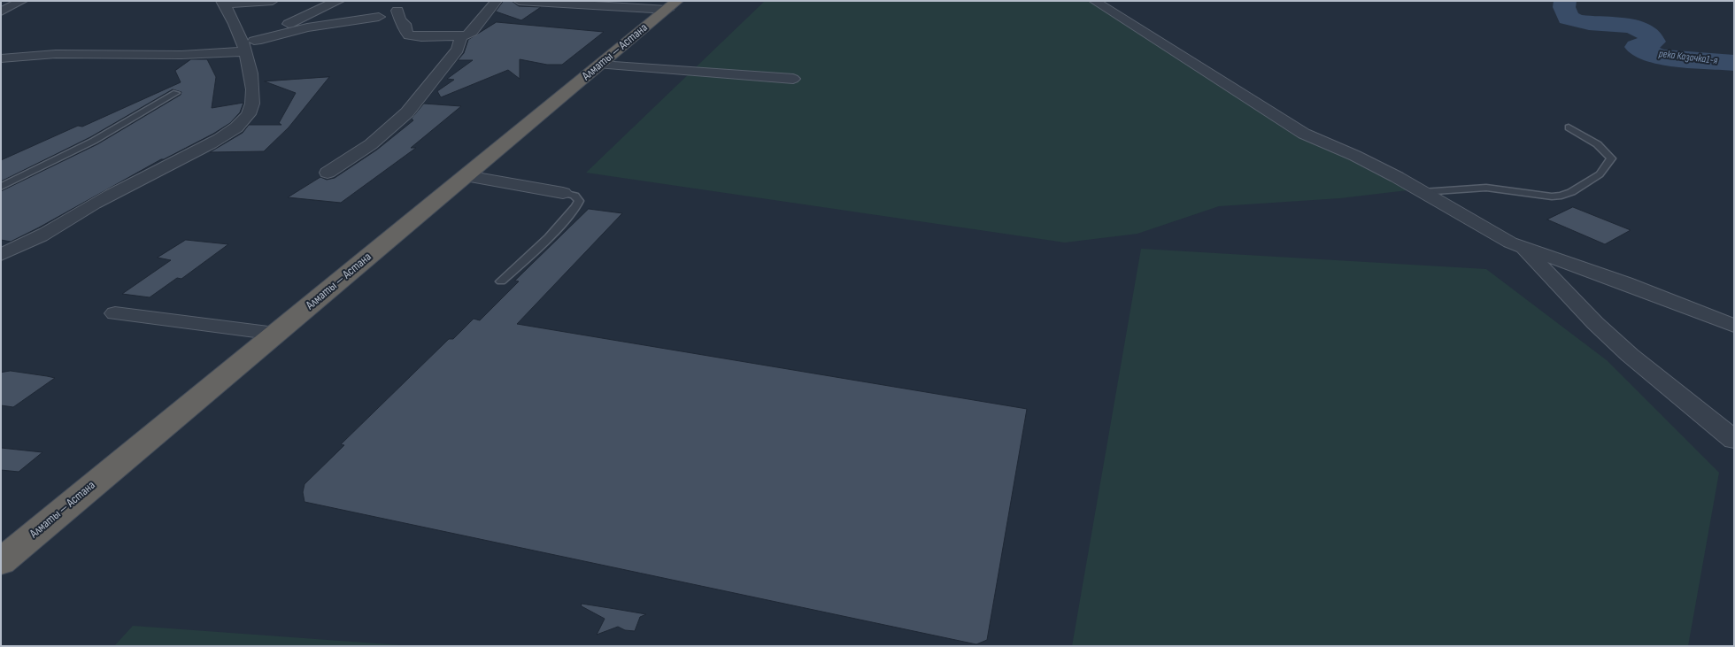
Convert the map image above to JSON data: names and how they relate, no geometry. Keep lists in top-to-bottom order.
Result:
{
  "streets": {
    "highway": ["Алматы — Астана"]
  },
  "water": ["река Казачка1-я"]
}
